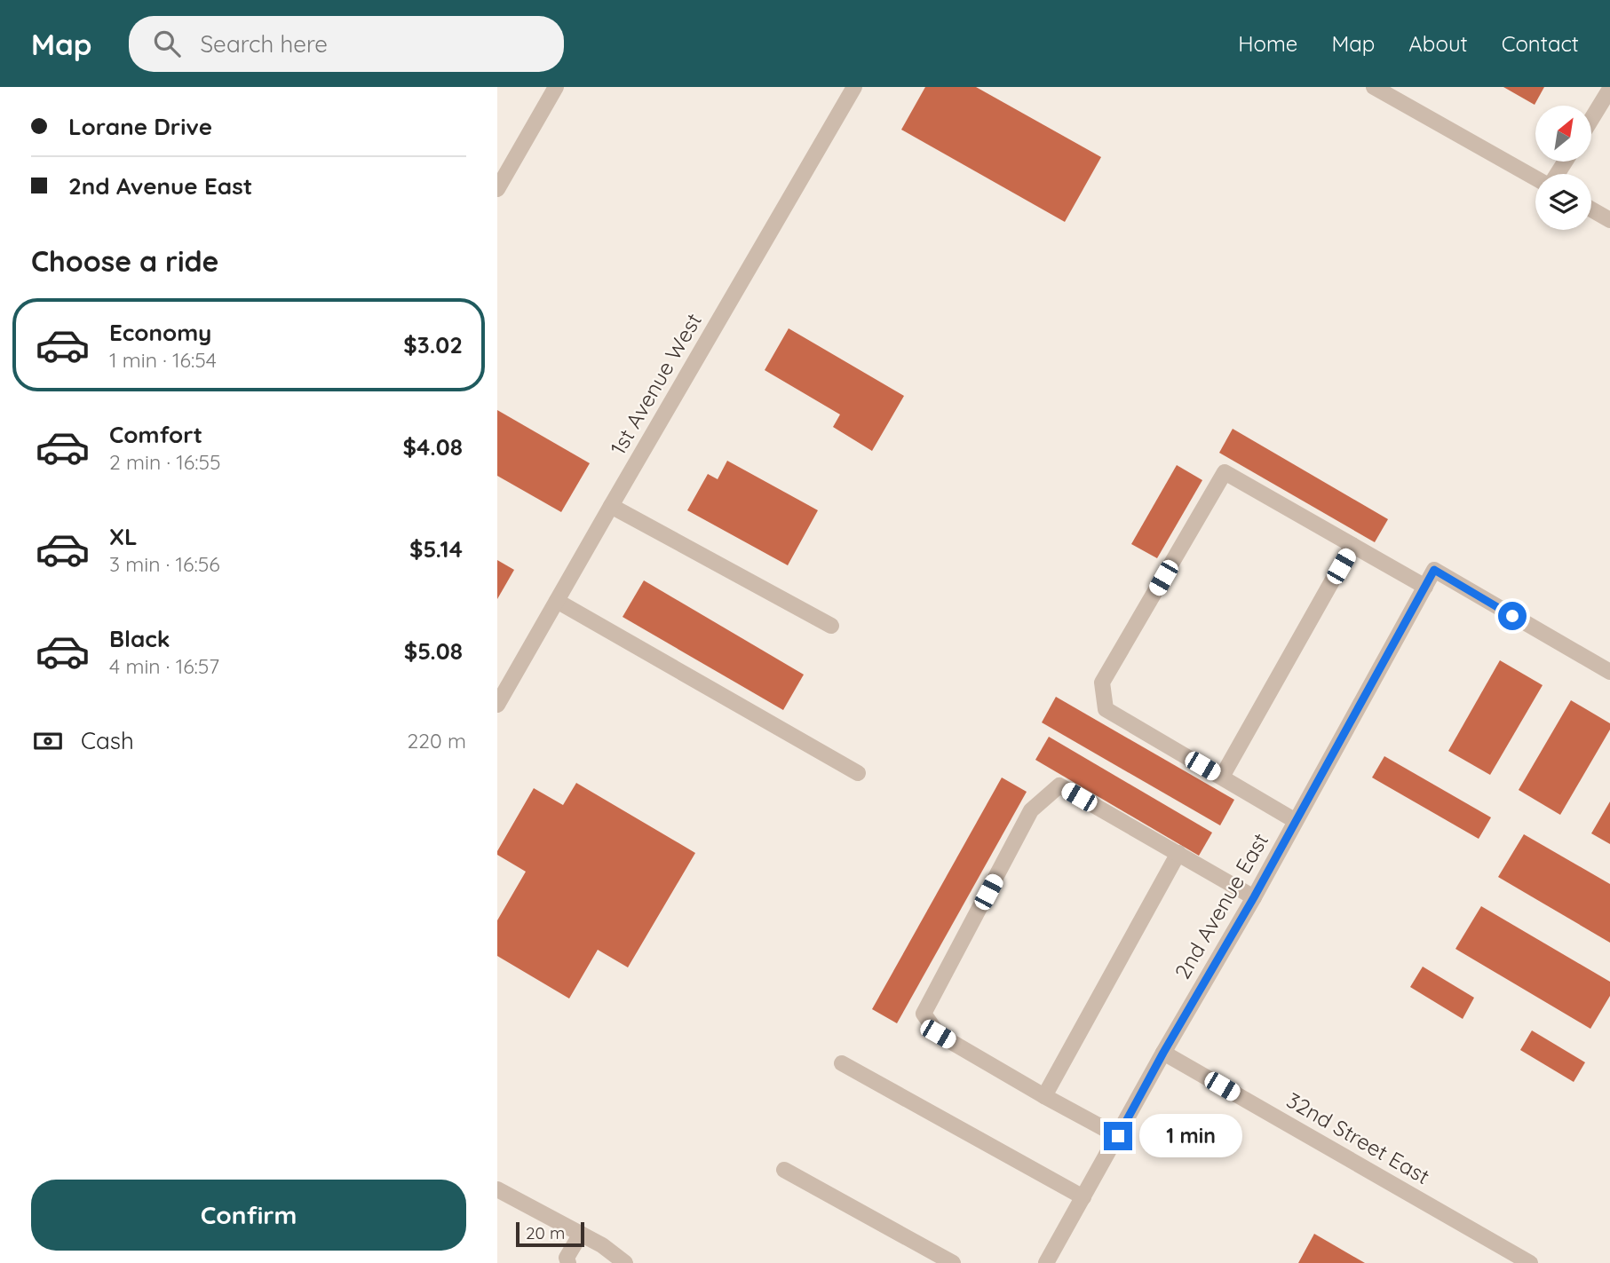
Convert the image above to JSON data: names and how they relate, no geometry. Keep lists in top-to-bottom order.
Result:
{
  "streets": {
    "street": ["1st Avenue West", "2nd Avenue East", "32nd Street East"]
  },
  "crossings": [
    ["2nd Avenue East", "32nd Street East"]
  ],
  "scale_bar": "20 m",
  "north": "top right",
  "page": {
    "header": "Map",
    "search": "Search here",
    "nav": [
      "Home",
      "Map",
      "About",
      "Contact"
    ],
    "banner": ["Lorane Drive", "2nd Avenue East"],
    "heading": "Choose a ride",
    "list": [
      {
        "name": "Economy",
        "note": "1 min · 16:54",
        "value": "$3.02"
      },
      {
        "name": "Comfort",
        "note": "2 min · 16:55",
        "value": "$4.08"
      },
      {
        "name": "XL",
        "note": "3 min · 16:56",
        "value": "$5.14"
      },
      {
        "name": "Black",
        "note": "4 min · 16:57",
        "value": "$5.08"
      }
    ],
    "pay": ["Cash", "220 m"],
    "bubble": "1 min",
    "buttons": "Confirm",
    "scale": "20 m"
  }
}
